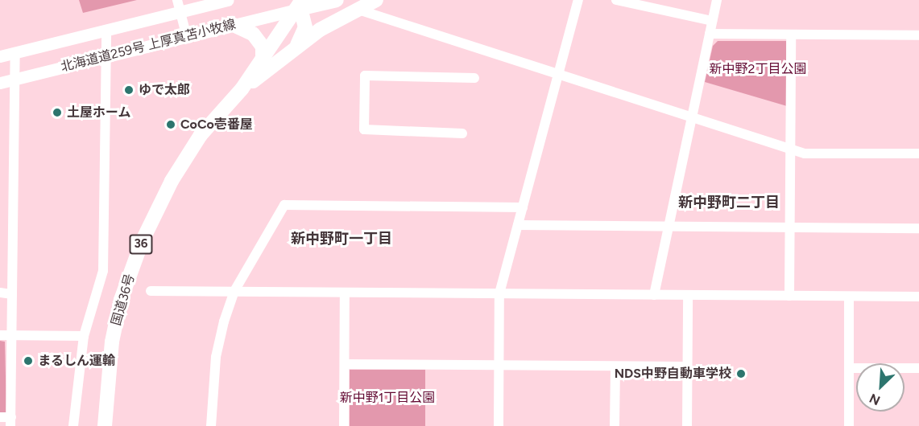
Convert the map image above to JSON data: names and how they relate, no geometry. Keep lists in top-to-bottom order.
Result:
{
  "streets": {
    "highway": ["36", "国道36号"],
    "main road": ["北海道道259号 上厚真苫小牧線"]
  },
  "crossings": [
    ["北海道道259号 上厚真苫小牧線", "36"],
    ["北海道道259号 上厚真苫小牧線", "国道36号"],
    ["36", "国道36号"]
  ],
  "districts": ["新中野町二丁目", "新中野町一丁目"],
  "parks": ["新中野2丁目公園", "新中野1丁目公園"],
  "places": [
    "ゆで太郎",
    "土屋ホーム",
    "CoCo壱番屋",
    "まるしん運輸",
    "NDS中野自動車学校"
  ],
  "north": "bottom left"
}
